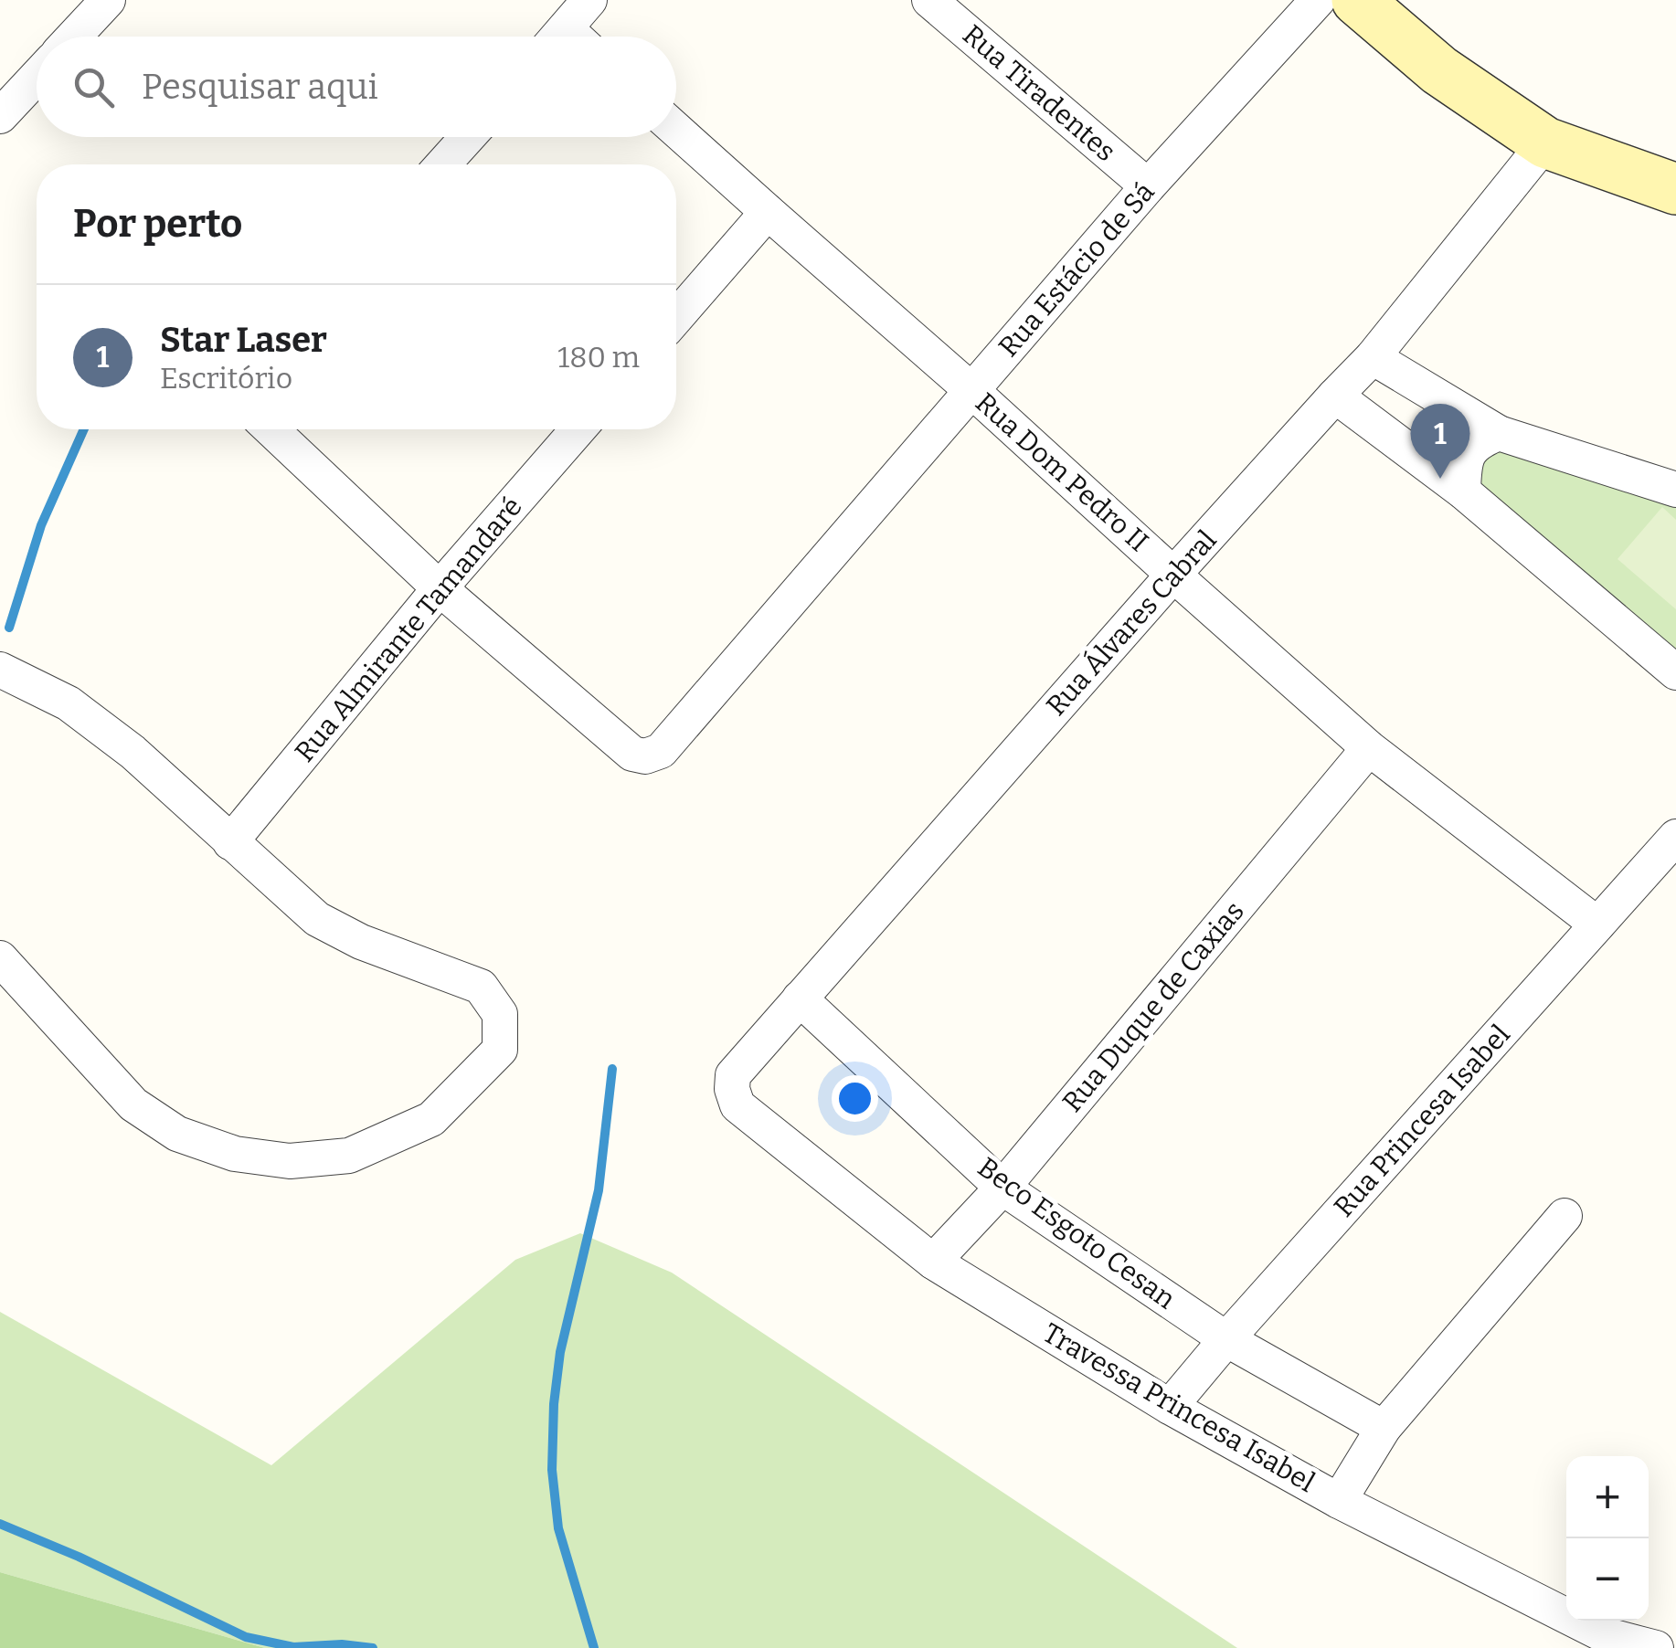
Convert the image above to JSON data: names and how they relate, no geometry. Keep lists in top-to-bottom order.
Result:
{
  "streets": {
    "street": [
      "Rua Tiradentes",
      "Rua Estácio de Sá",
      "Rua Dom Pedro II",
      "Rua Álvares Cabral",
      "Rua Almirante Tamandaré",
      "Rua Duque de Caxias",
      "Rua Princesa Isabel",
      "Beco Esgoto Cesan",
      "Travessa Princesa Isabel"
    ]
  },
  "crossings": [
    ["Rua Tiradentes", "Rua Estácio de Sá"],
    ["Rua Estácio de Sá", "Rua Dom Pedro II"],
    ["Rua Estácio de Sá", "Rua Almirante Tamandaré"],
    ["Rua Dom Pedro II", "Rua Álvares Cabral"],
    ["Rua Dom Pedro II", "Rua Duque de Caxias"],
    ["Rua Dom Pedro II", "Rua Princesa Isabel"],
    ["Rua Álvares Cabral", "Beco Esgoto Cesan"],
    ["Rua Álvares Cabral", "Travessa Princesa Isabel"],
    ["Rua Duque de Caxias", "Beco Esgoto Cesan"],
    ["Rua Duque de Caxias", "Travessa Princesa Isabel"],
    ["Rua Princesa Isabel", "Beco Esgoto Cesan"],
    ["Rua Princesa Isabel", "Travessa Princesa Isabel"]
  ],
  "page": {
    "search": "Pesquisar aqui",
    "heading": "Por perto",
    "list": [
      {
        "mark": "1",
        "name": "Star Laser",
        "note": "Escritório",
        "value": "180 m"
      }
    ],
    "pins": "1",
    "map_buttons": ["+", "−"]
  }
}
